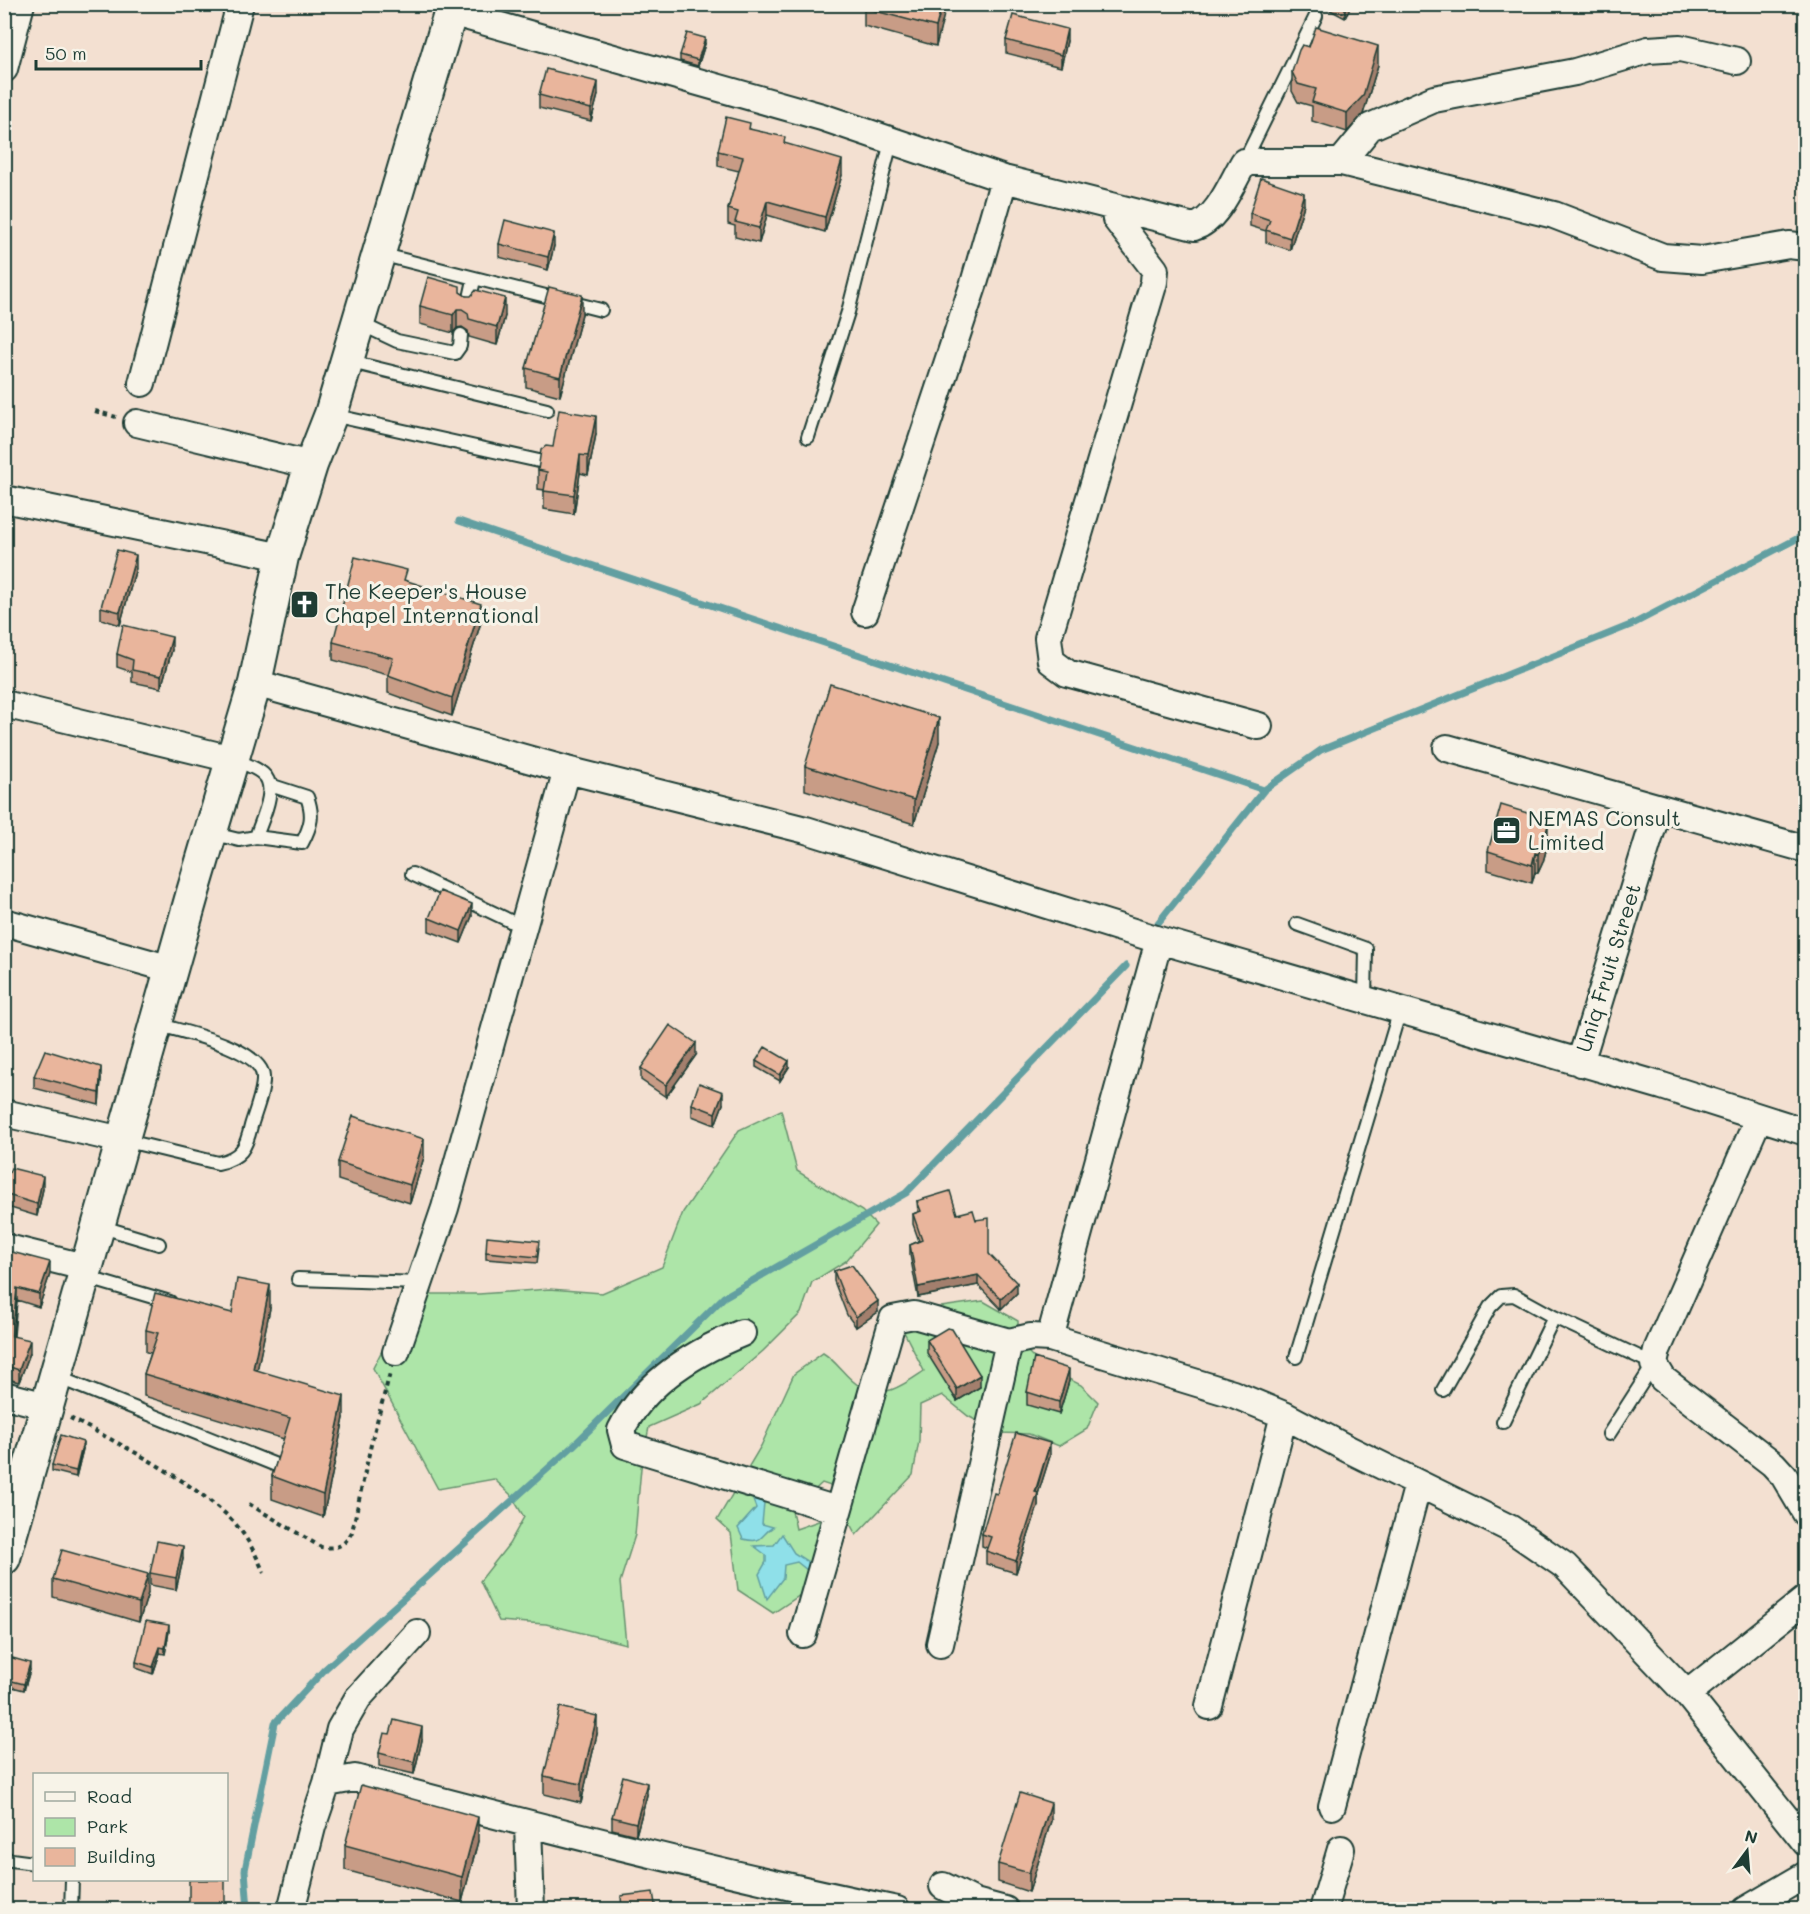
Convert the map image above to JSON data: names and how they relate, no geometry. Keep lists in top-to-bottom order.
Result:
{
  "streets": {
    "street": ["Uniq Fruit Street"]
  },
  "places": {
    "church": ["The Keeper's House Chapel International"],
    "office": ["NEMAS Consult Limited"]
  },
  "legend": ["Road", "Park", "Building"],
  "scale_bar": "50 m",
  "north": "top"
}
